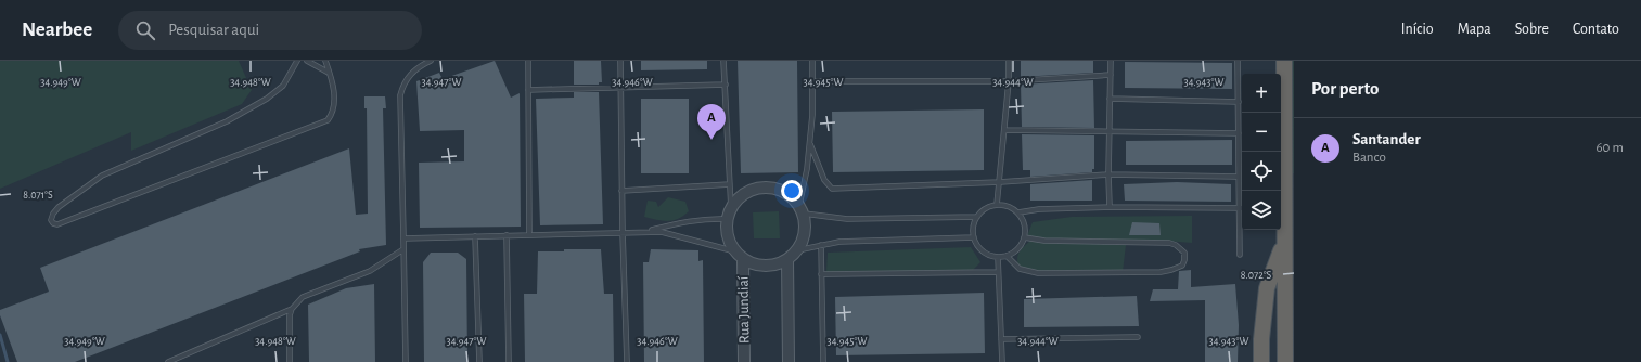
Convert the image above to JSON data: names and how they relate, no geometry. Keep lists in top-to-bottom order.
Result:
{
  "streets": {
    "street": ["Rua Jundiaí"]
  },
  "page": {
    "header": "Nearbee",
    "search": "Pesquisar aqui",
    "nav": [
      "Início",
      "Mapa",
      "Sobre",
      "Contato"
    ],
    "heading": "Por perto",
    "map_buttons": ["+", "−"],
    "pins": "A",
    "list": [
      {
        "mark": "A",
        "name": "Santander",
        "note": "Banco",
        "value": "60 m"
      }
    ]
  },
  "coordinates": [
    "34.944°W",
    "34.943°W",
    "34.949°W",
    "34.948°W",
    "34.947°W",
    "34.946°W",
    "34.945°W",
    "8.071°S",
    "8.072°S"
  ]
}
